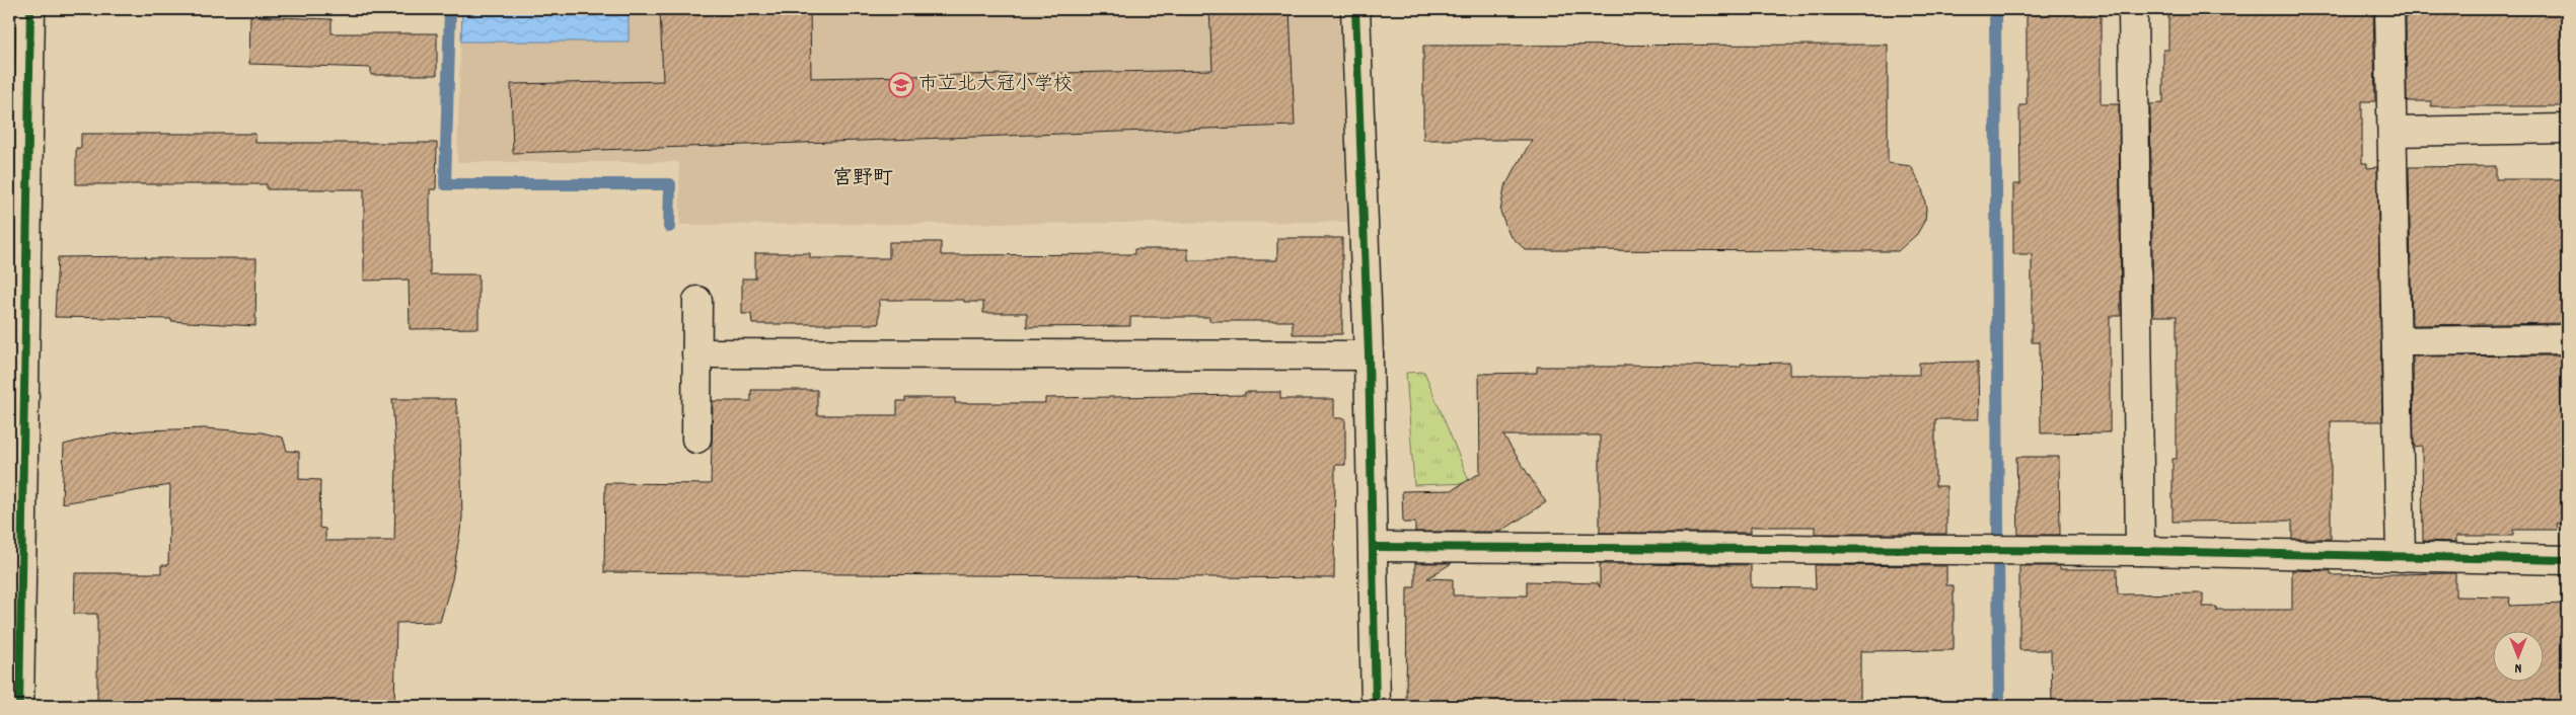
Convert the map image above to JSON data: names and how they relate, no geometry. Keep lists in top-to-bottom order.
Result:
{
  "districts": ["宮野町"],
  "places": {
    "school or university": ["市立北大冠小学校"]
  },
  "north": "bottom"
}
